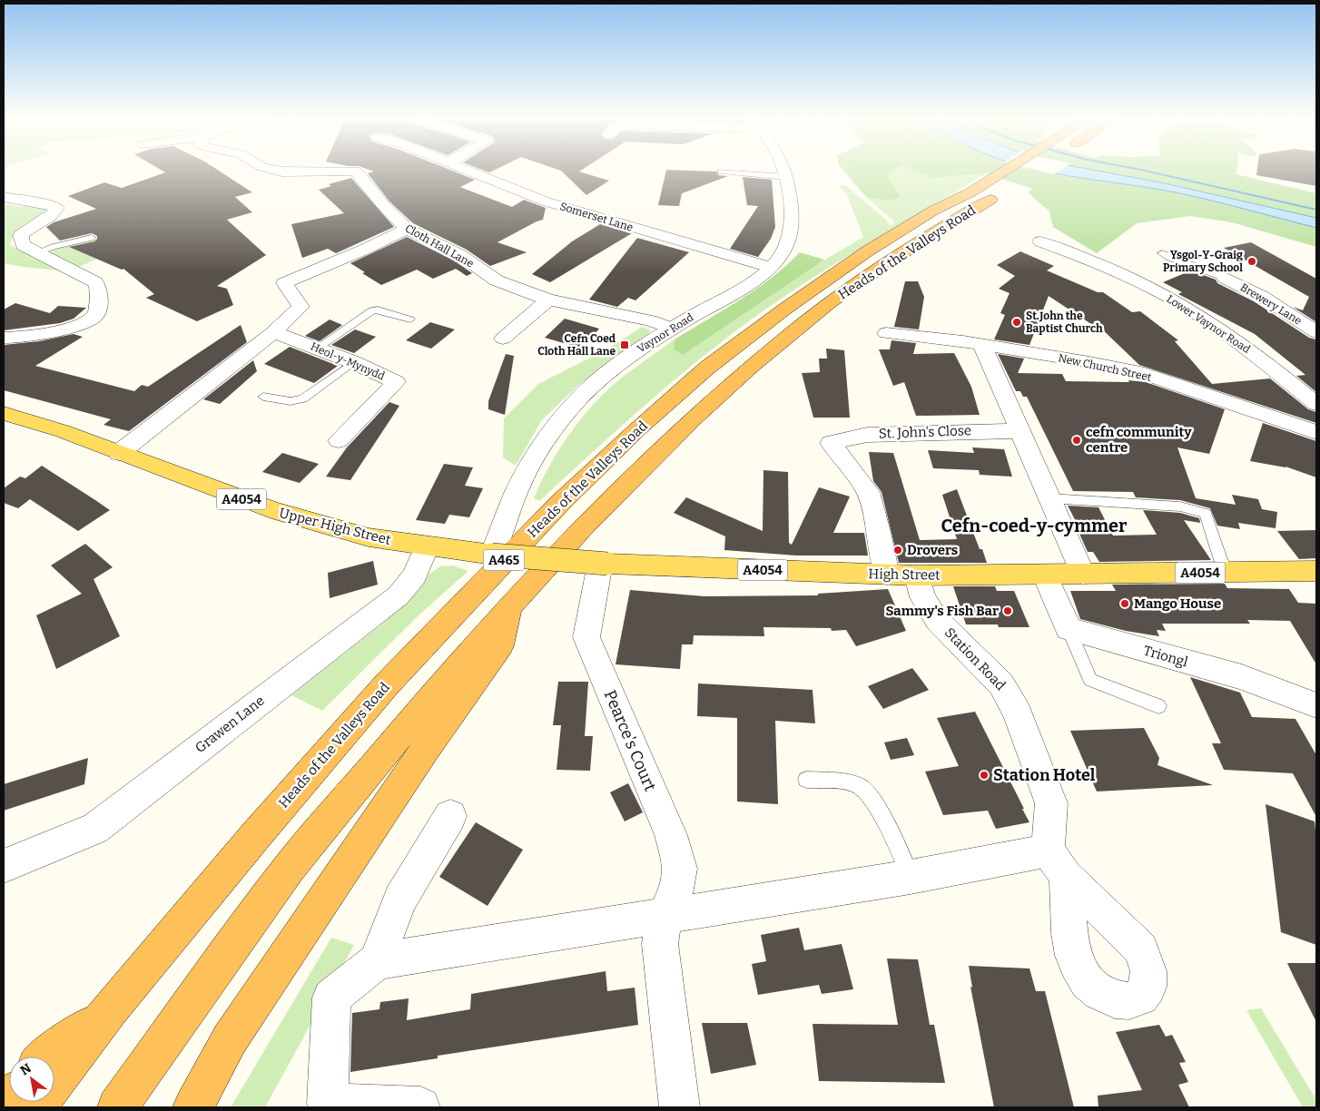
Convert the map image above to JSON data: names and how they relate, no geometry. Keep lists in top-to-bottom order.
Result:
{
  "streets": {
    "highway": ["Heads of the Valleys Road", "A465"],
    "main road": ["A4054", "Upper High Street", "High Street"],
    "street": [
      "Somerset Lane",
      "Cloth Hall Lane",
      "Brewery Lane",
      "Lower Vaynor Road",
      "Vaynor Road",
      "Heol-y-Mynydd",
      "New Church Street",
      "St. John's Close",
      "Triongl",
      "Station Road",
      "Grawen Lane",
      "Pearce's Court"
    ]
  },
  "crossings": [
    ["Somerset Lane", "Vaynor Road"],
    ["Cloth Hall Lane", "Vaynor Road"],
    ["Vaynor Road", "Upper High Street"],
    ["Vaynor Road", "High Street"],
    ["St. John's Close", "High Street"],
    ["Upper High Street", "High Street"],
    ["Upper High Street", "Grawen Lane"],
    ["High Street", "Station Road"],
    ["High Street", "Pearce's Court"]
  ],
  "districts": ["Cefn-coed-y-cymmer"],
  "places": {
    "other": [
      "Ysgol-Y-Graig Primary School",
      "St.John the Baptist Church",
      "cefn community centre",
      "Drovers",
      "Mango House",
      "Sammy's Fish Bar",
      "Station Hotel"
    ],
    "transit": ["Cefn Coed Cloth Hall Lane"]
  },
  "north": "top left"
}
